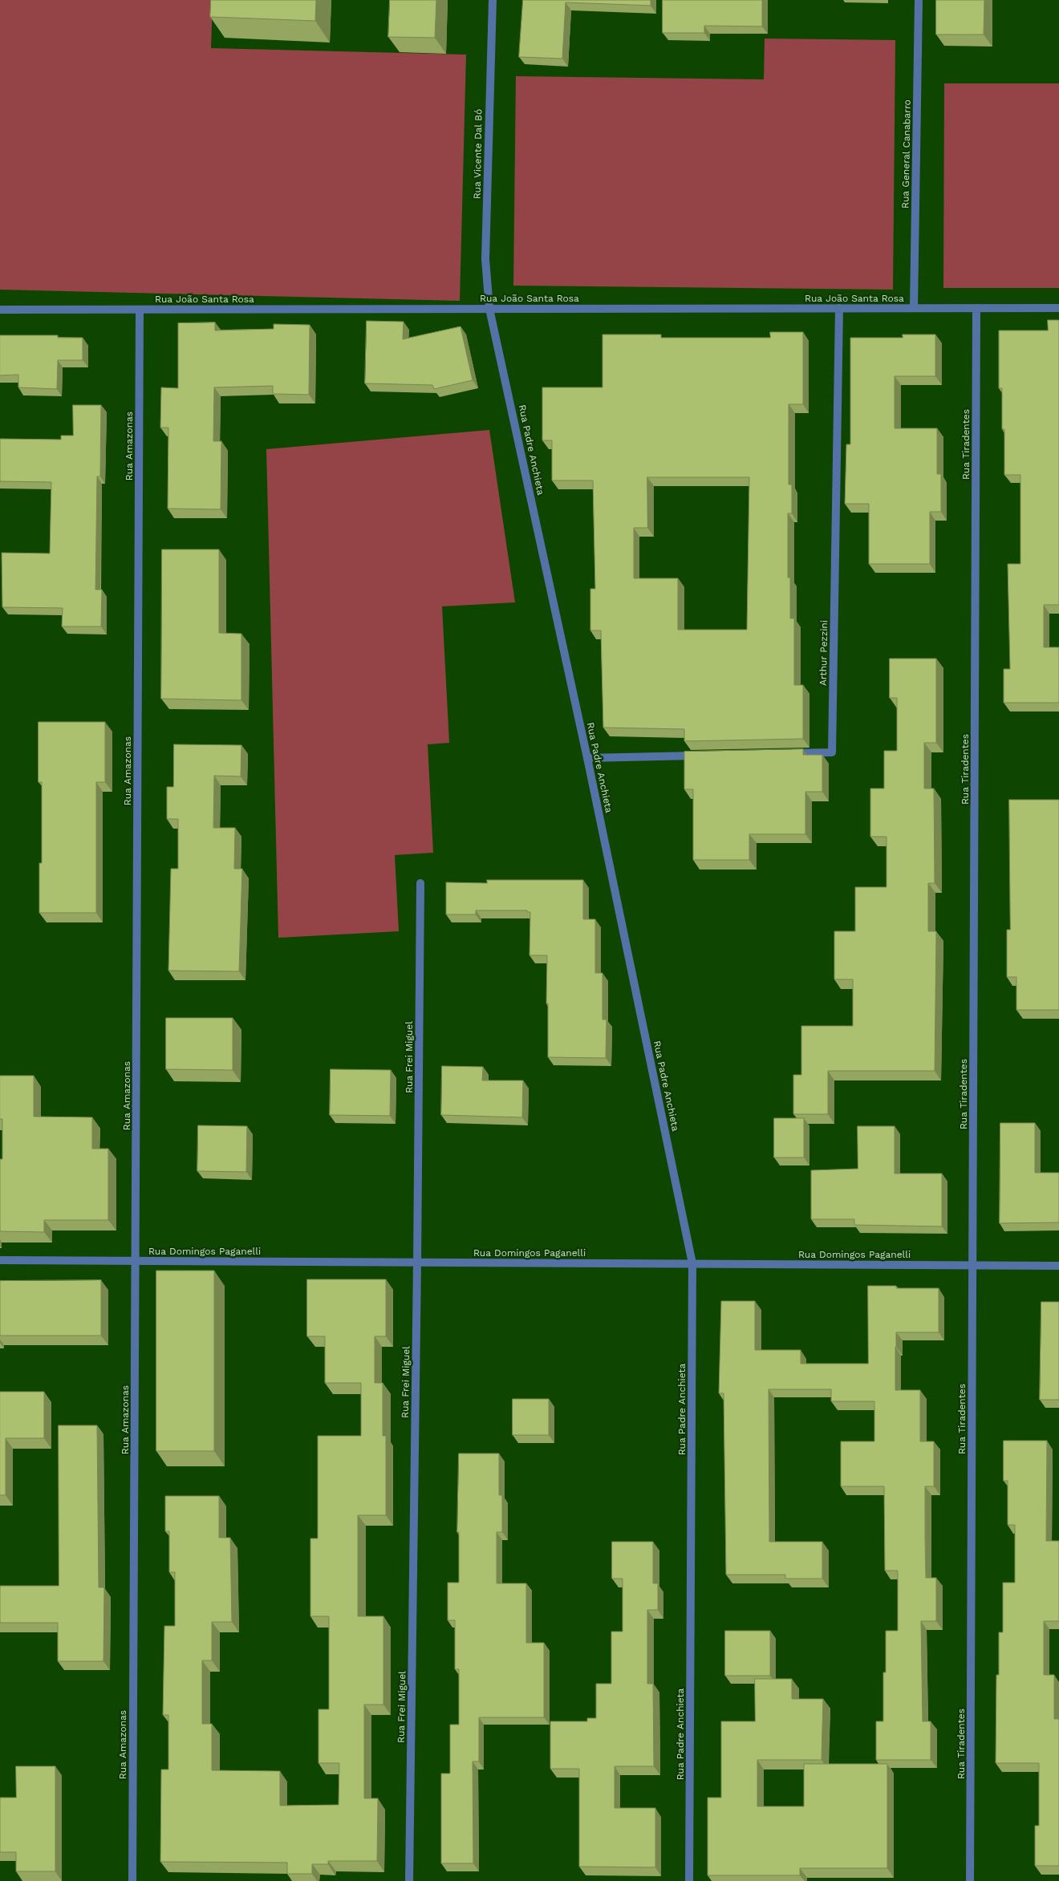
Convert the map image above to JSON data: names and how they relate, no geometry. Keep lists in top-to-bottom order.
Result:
{
  "streets": {
    "street": [
      "Rua Vicente Dal Bó",
      "Rua General Canabarro",
      "Rua João Santa Rosa",
      "Rua Tiradentes",
      "Rua Amazonas",
      "Rua Padre Anchieta",
      "Arthur Pezzini",
      "Rua Frei Miguel",
      "Rua Domingos Paganelli"
    ]
  },
  "crossings": [
    ["Rua Vicente Dal Bó", "Rua João Santa Rosa"],
    ["Rua Vicente Dal Bó", "Rua Padre Anchieta"],
    ["Rua General Canabarro", "Rua João Santa Rosa"],
    ["Rua João Santa Rosa", "Rua Tiradentes"],
    ["Rua João Santa Rosa", "Rua Amazonas"],
    ["Rua João Santa Rosa", "Rua Padre Anchieta"],
    ["Rua João Santa Rosa", "Arthur Pezzini"],
    ["Rua Tiradentes", "Rua Domingos Paganelli"],
    ["Rua Amazonas", "Rua Domingos Paganelli"],
    ["Rua Padre Anchieta", "Rua Domingos Paganelli"],
    ["Rua Frei Miguel", "Rua Domingos Paganelli"]
  ]
}
